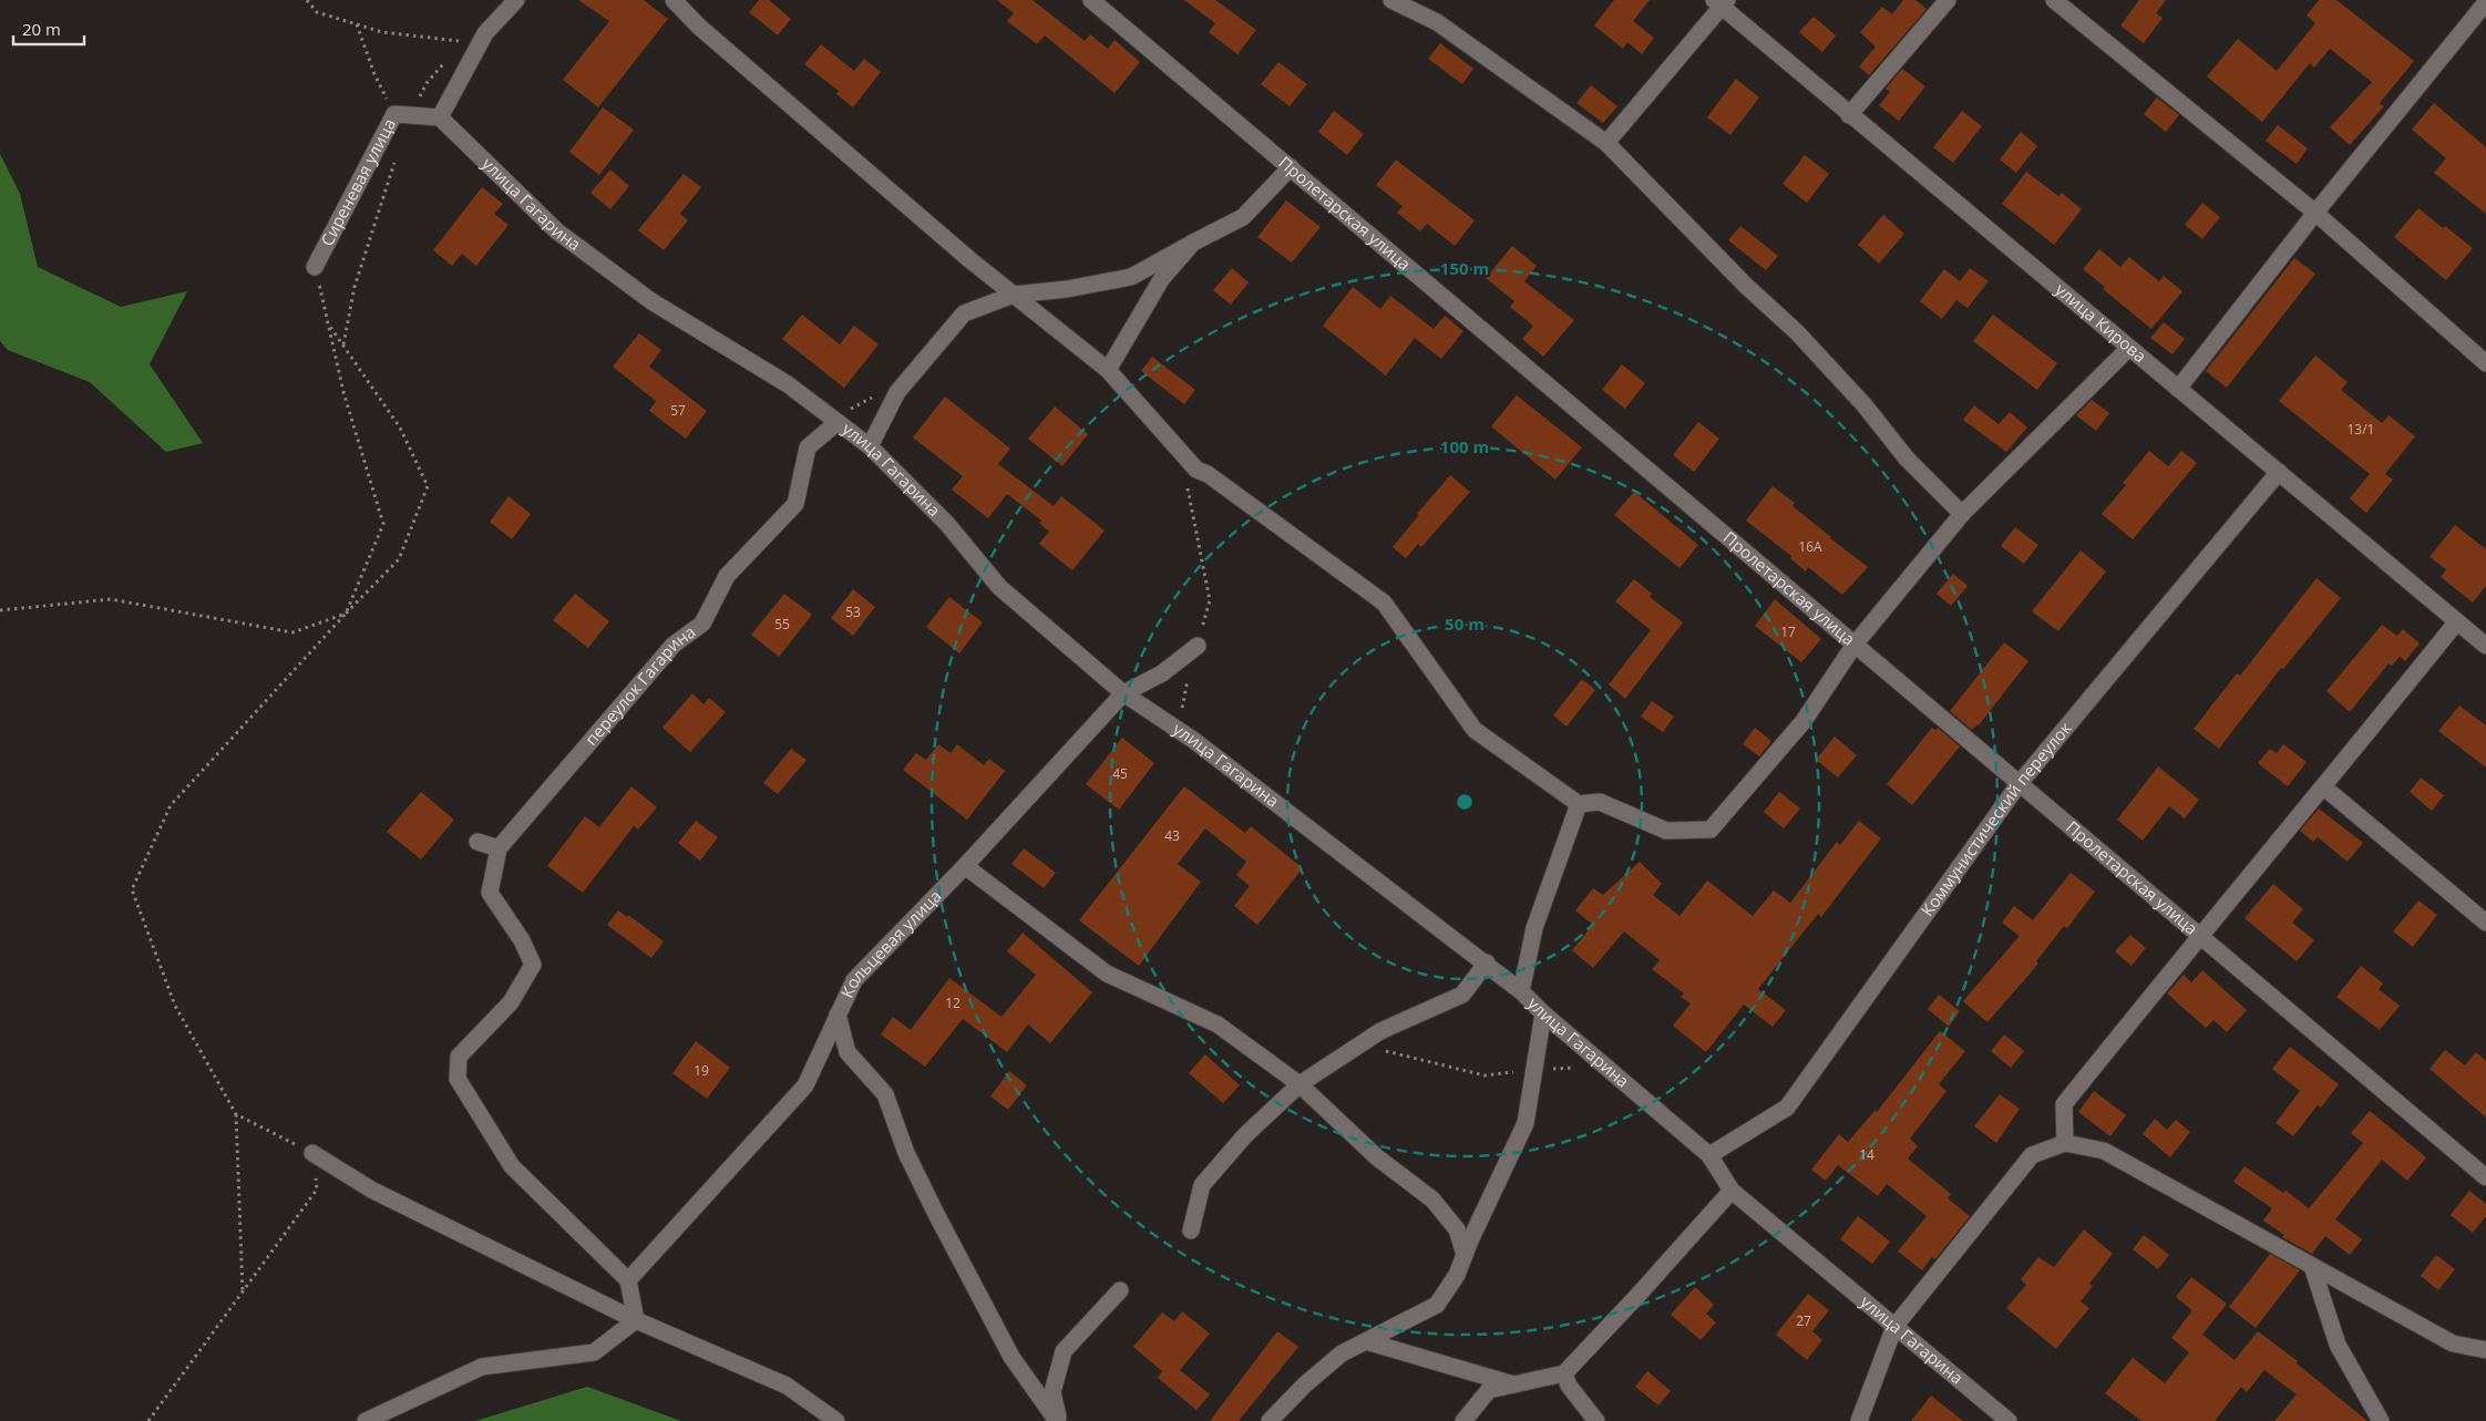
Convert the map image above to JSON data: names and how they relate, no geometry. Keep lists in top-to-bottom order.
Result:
{
  "streets": {
    "street": [
      "Сиреневая улица",
      "улица Гагарина",
      "Пролетарская улица",
      "улица Кирова",
      "переулок Гагарина",
      "Коммунистический переулок",
      "Кольцевая улица"
    ]
  },
  "crossings": [
    ["Сиреневая улица", "улица Гагарина"],
    ["улица Гагарина", "переулок Гагарина"],
    ["улица Гагарина", "Коммунистический переулок"],
    ["улица Гагарина", "Кольцевая улица"],
    ["Пролетарская улица", "Коммунистический переулок"],
    ["улица Кирова", "Коммунистический переулок"]
  ],
  "house_numbers": [
    "57",
    "13/1",
    "16А",
    "53",
    "55",
    "17",
    "45",
    "43",
    "12",
    "19",
    "14",
    "27"
  ],
  "scale_bar": "20 m",
  "rings": ["150 m", "100 m", "50 m"]
}
